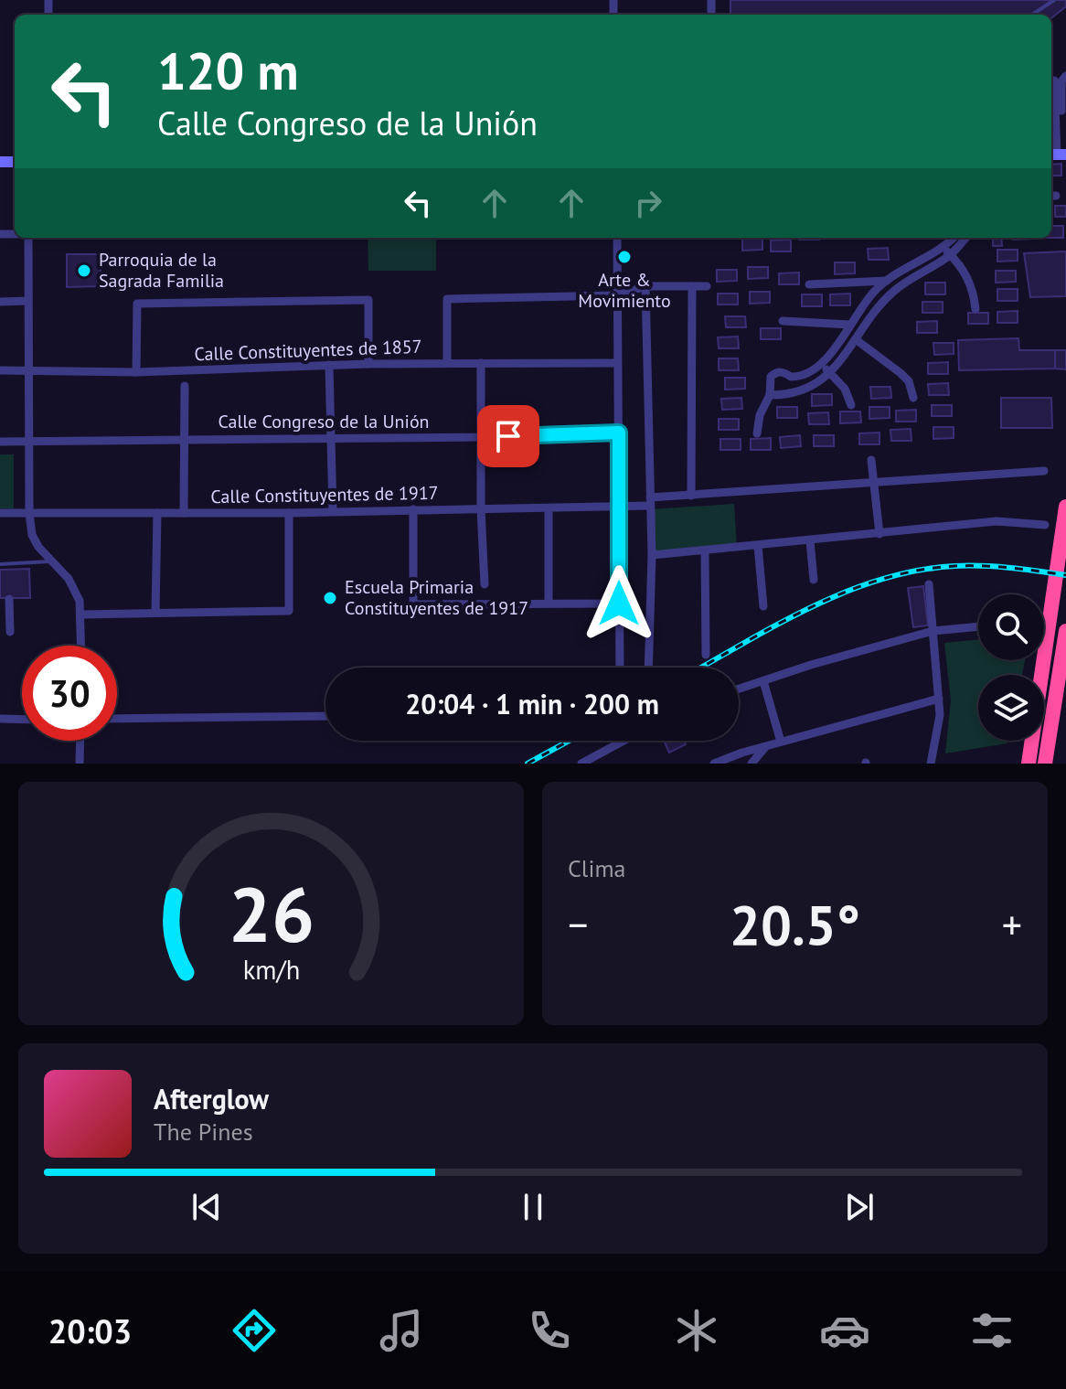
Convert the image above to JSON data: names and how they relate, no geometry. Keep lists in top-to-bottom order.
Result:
{
  "streets": {
    "street": ["Calle Constituyentes de 1857", "Calle Congreso de la Unión", "Calle Constituyentes de 1917"]
  },
  "places": ["Arte & Movimiento", "Parroquia de la Sagrada Familia", "Escuela Primaria Constituyentes de 1917"],
  "page": {
    "turn": ["120 m", "Calle Congreso de la Unión"],
    "limit": "30",
    "trip": "20:04 · 1 min · 200 m",
    "tile": "Clima",
    "heat": ["−", "20.5°", "+"],
    "song": ["Afterglow", "The Pines"],
    "tabs": "20:03",
    "gauge": ["26", "km/h"]
  }
}
